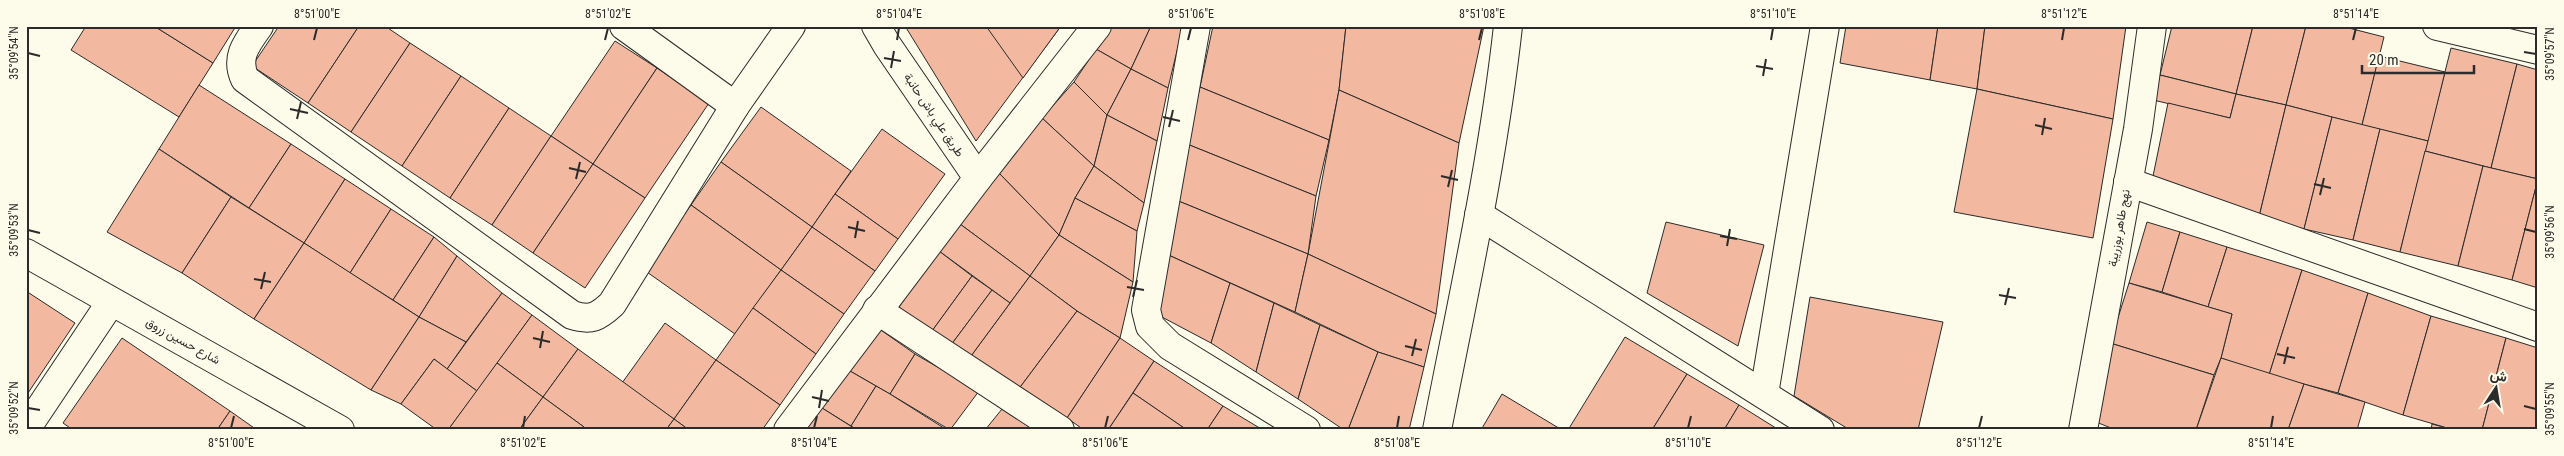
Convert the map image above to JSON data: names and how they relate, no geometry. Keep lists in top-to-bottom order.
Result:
{
  "streets": {
    "street": ["طريق علي باش حانبة", "نهج طاهر بوزريبة", "شارع حسين زروق"]
  },
  "scale_bar": "20 m",
  "north": "top",
  "coordinates": [
    "8°51'00\"E",
    "8°51'02\"E",
    "8°51'04\"E",
    "8°51'06\"E",
    "8°51'08\"E",
    "8°51'10\"E",
    "8°51'12\"E",
    "8°51'14\"E",
    "35°09'54\"N",
    "35°09'57\"N",
    "35°09'53\"N",
    "35°09'56\"N",
    "35°09'52\"N",
    "35°09'55\"N"
  ]
}
